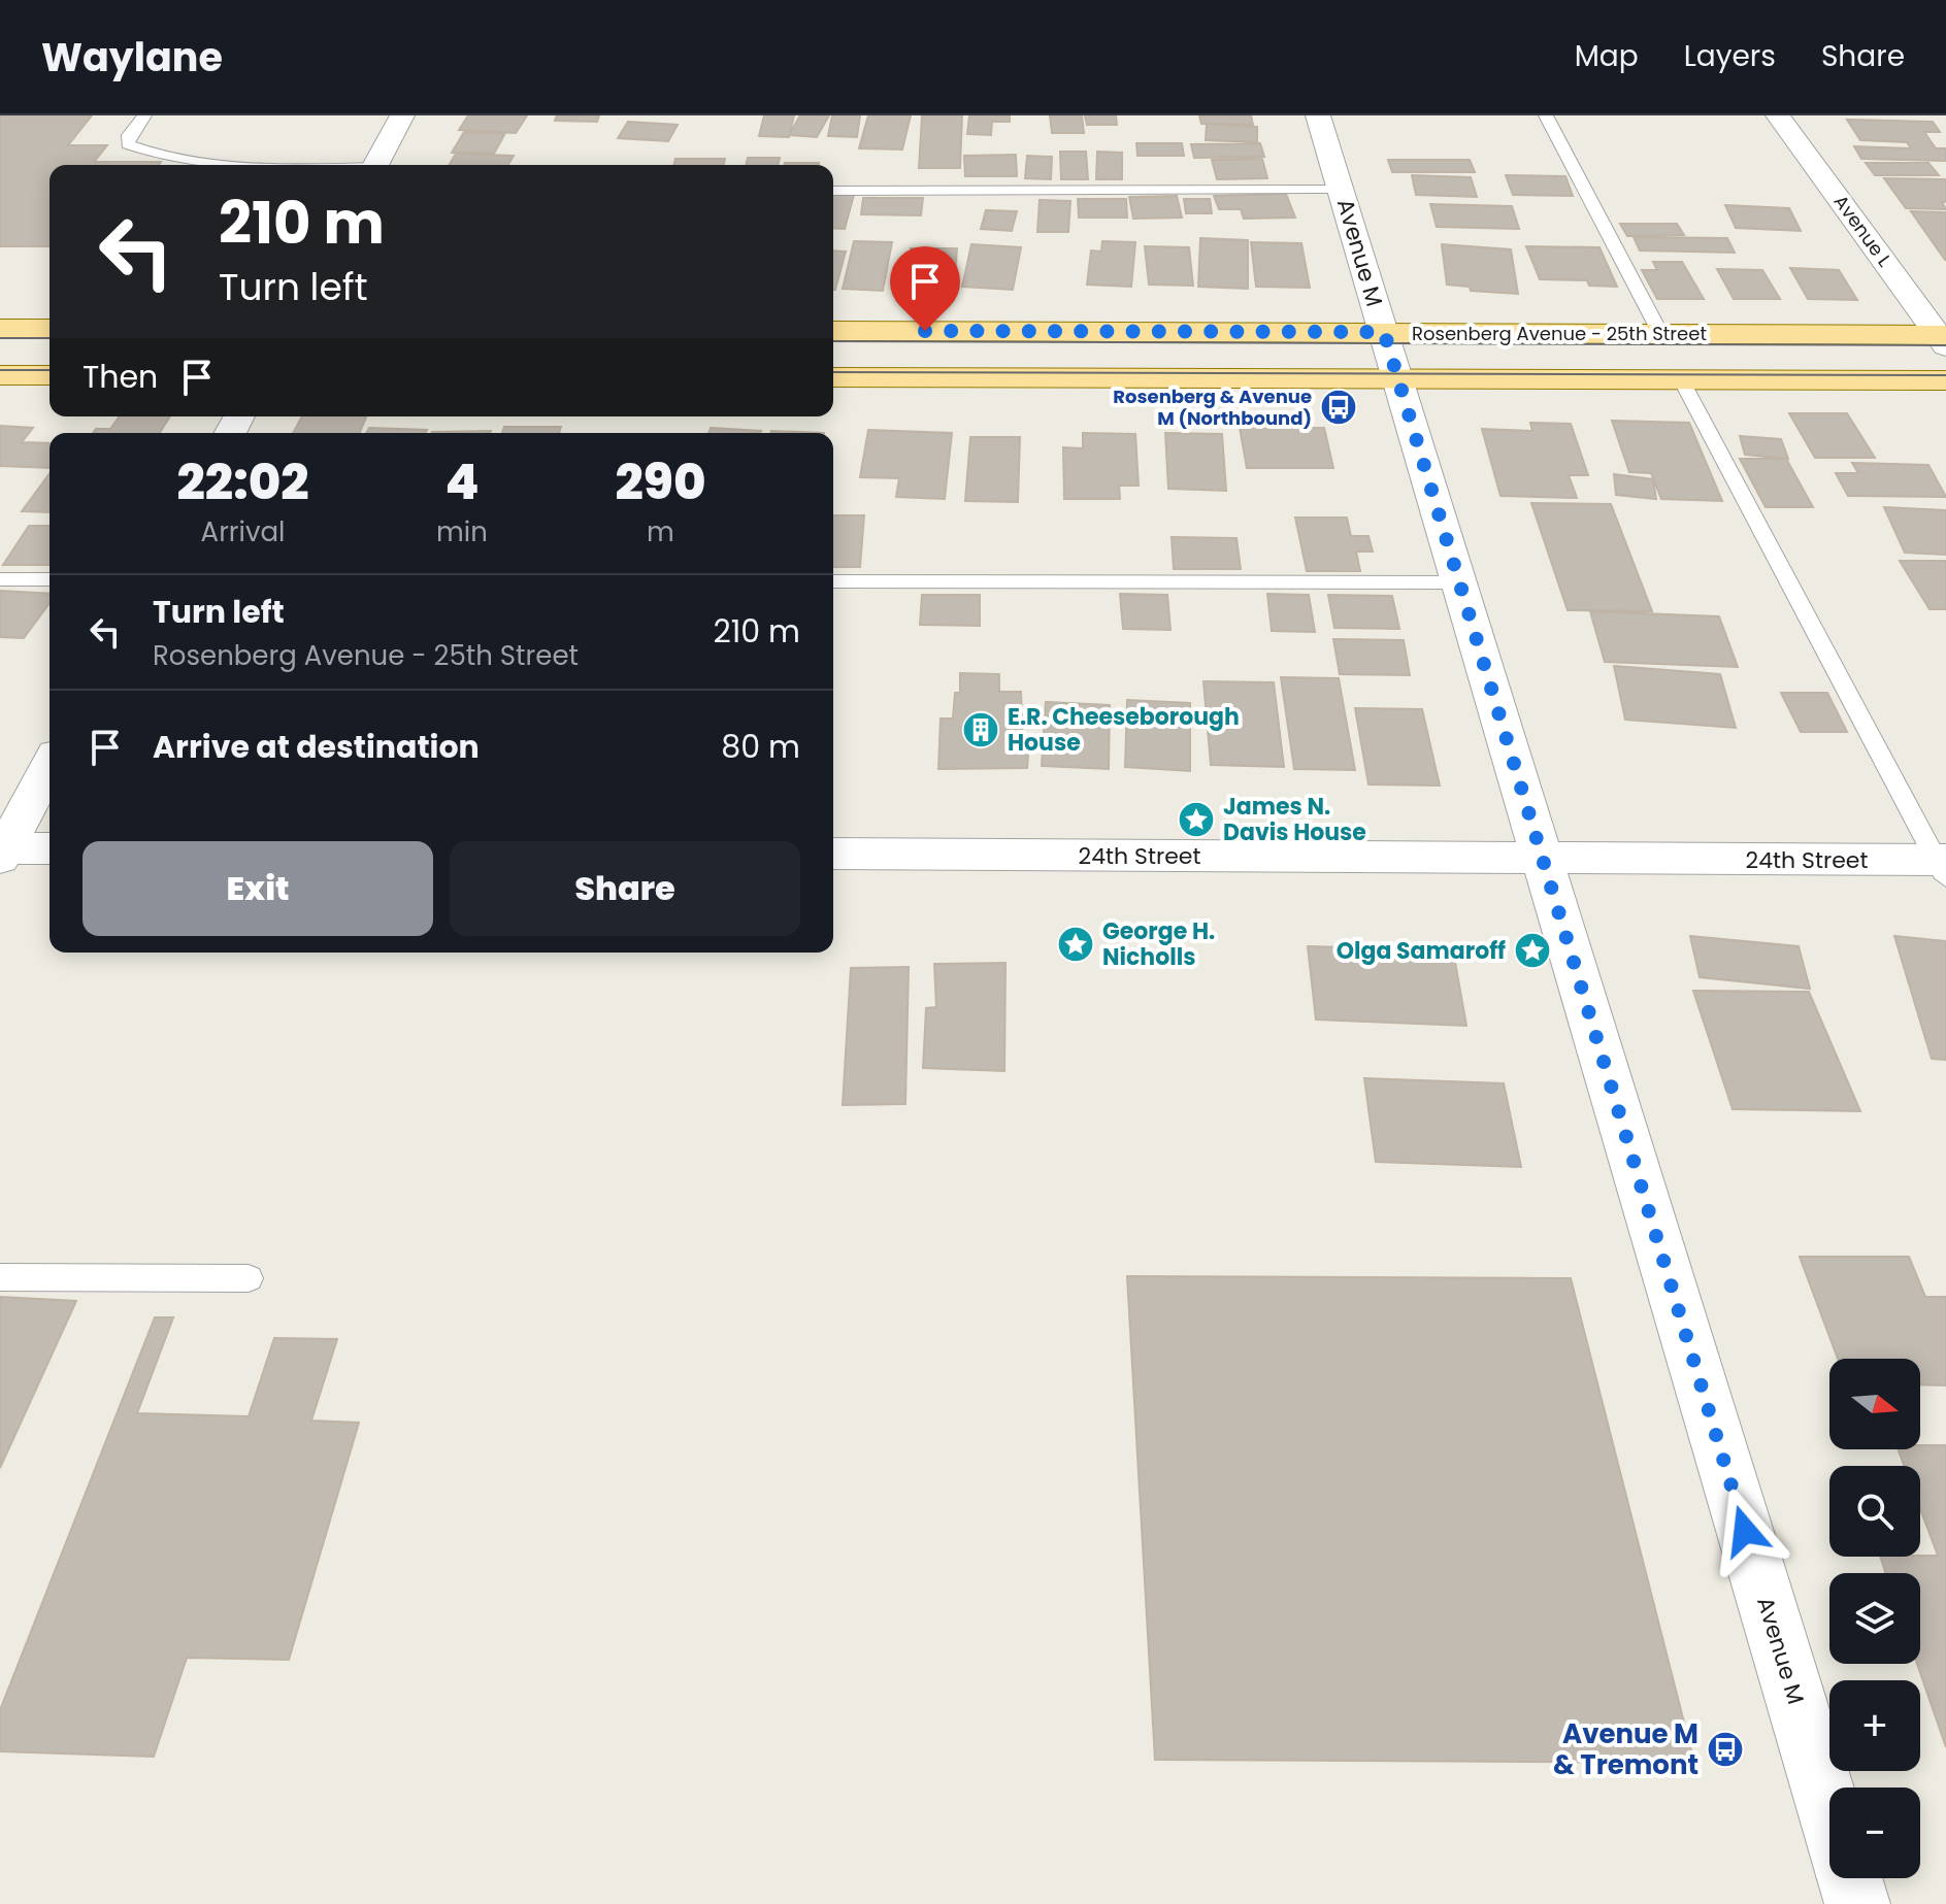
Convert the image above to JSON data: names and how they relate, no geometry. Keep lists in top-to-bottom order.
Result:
{
  "streets": {
    "main road": ["Rosenberg Avenue - 25th Street"],
    "street": ["Avenue L", "Avenue M", "24th Street"]
  },
  "crossings": [
    ["Avenue L", "Rosenberg Avenue - 25th Street"],
    ["Avenue M", "Rosenberg Avenue - 25th Street"],
    ["Avenue M", "24th Street"]
  ],
  "places": {
    "bus stop": ["Rosenberg & Avenue M (Northbound)", "Avenue M & Tremont"],
    "building": ["E.R. Cheeseborough House"],
    "place": ["James N. Davis House", "George H. Nicholls", "Olga Samaroff"]
  },
  "north": "right",
  "page": {
    "header": "Waylane",
    "nav": ["Map", "Layers", "Share"],
    "turn": ["210 m", "Turn left"],
    "then": "Then",
    "eta": [
      "22:02",
      "Arrival",
      "4",
      "min",
      "290",
      "m"
    ],
    "list": [
      {
        "name": "Turn left",
        "note": "Rosenberg Avenue - 25th Street",
        "value": "210 m"
      },
      {
        "name": "Arrive at destination",
        "value": "80 m"
      }
    ],
    "buttons": ["Exit", "Share"],
    "map_buttons": ["+", "−"]
  }
}
